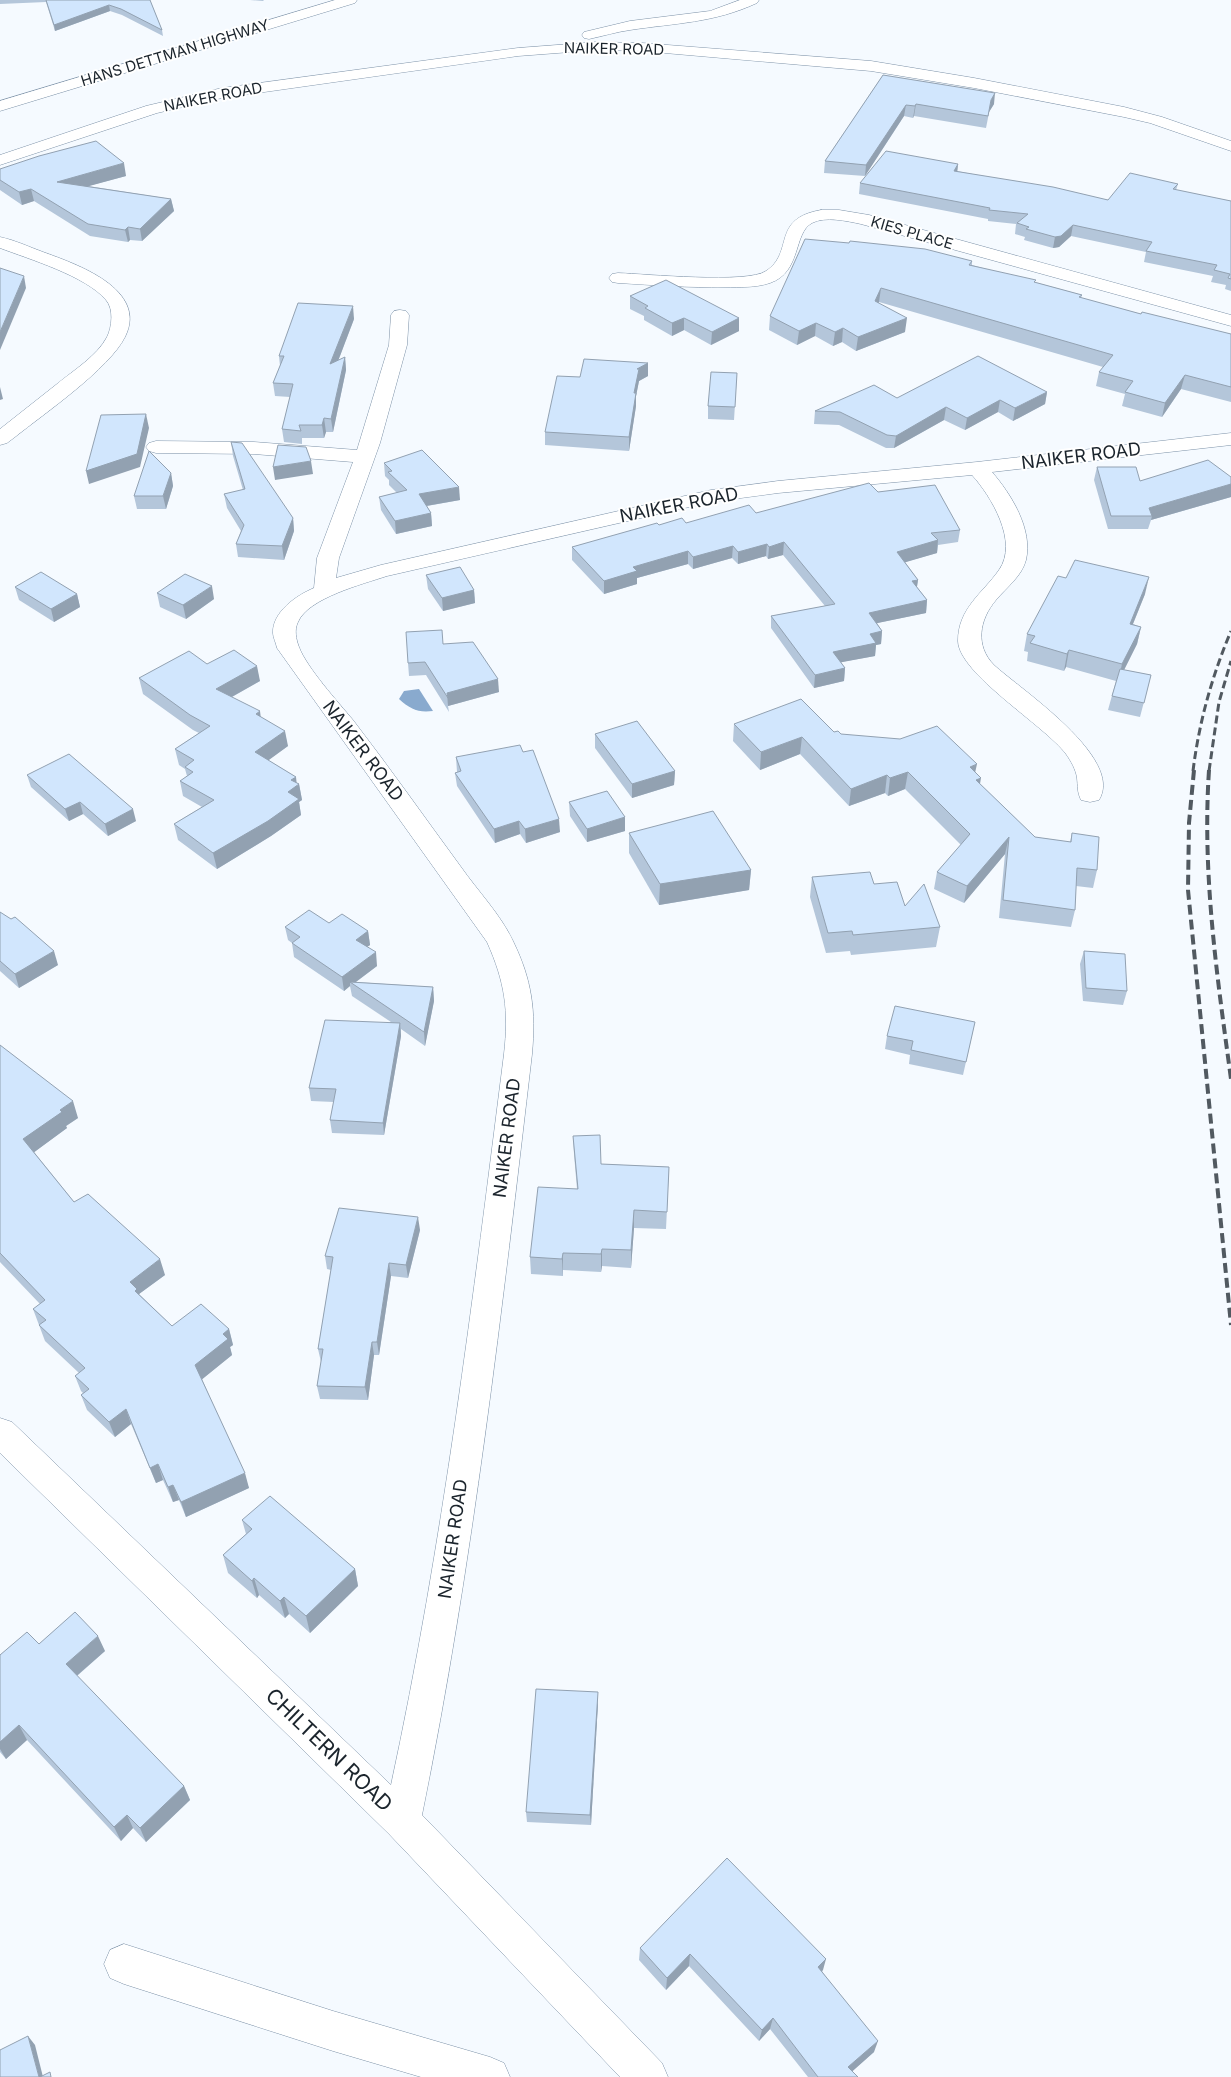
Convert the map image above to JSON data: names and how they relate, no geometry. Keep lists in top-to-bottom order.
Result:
{
  "streets": {
    "street": [
      "NAIKER ROAD",
      "HANS DETTMAN HIGHWAY",
      "KIES PLACE",
      "CHILTERN ROAD"
    ]
  },
  "crossings": [
    ["NAIKER ROAD", "CHILTERN ROAD"]
  ]
}
